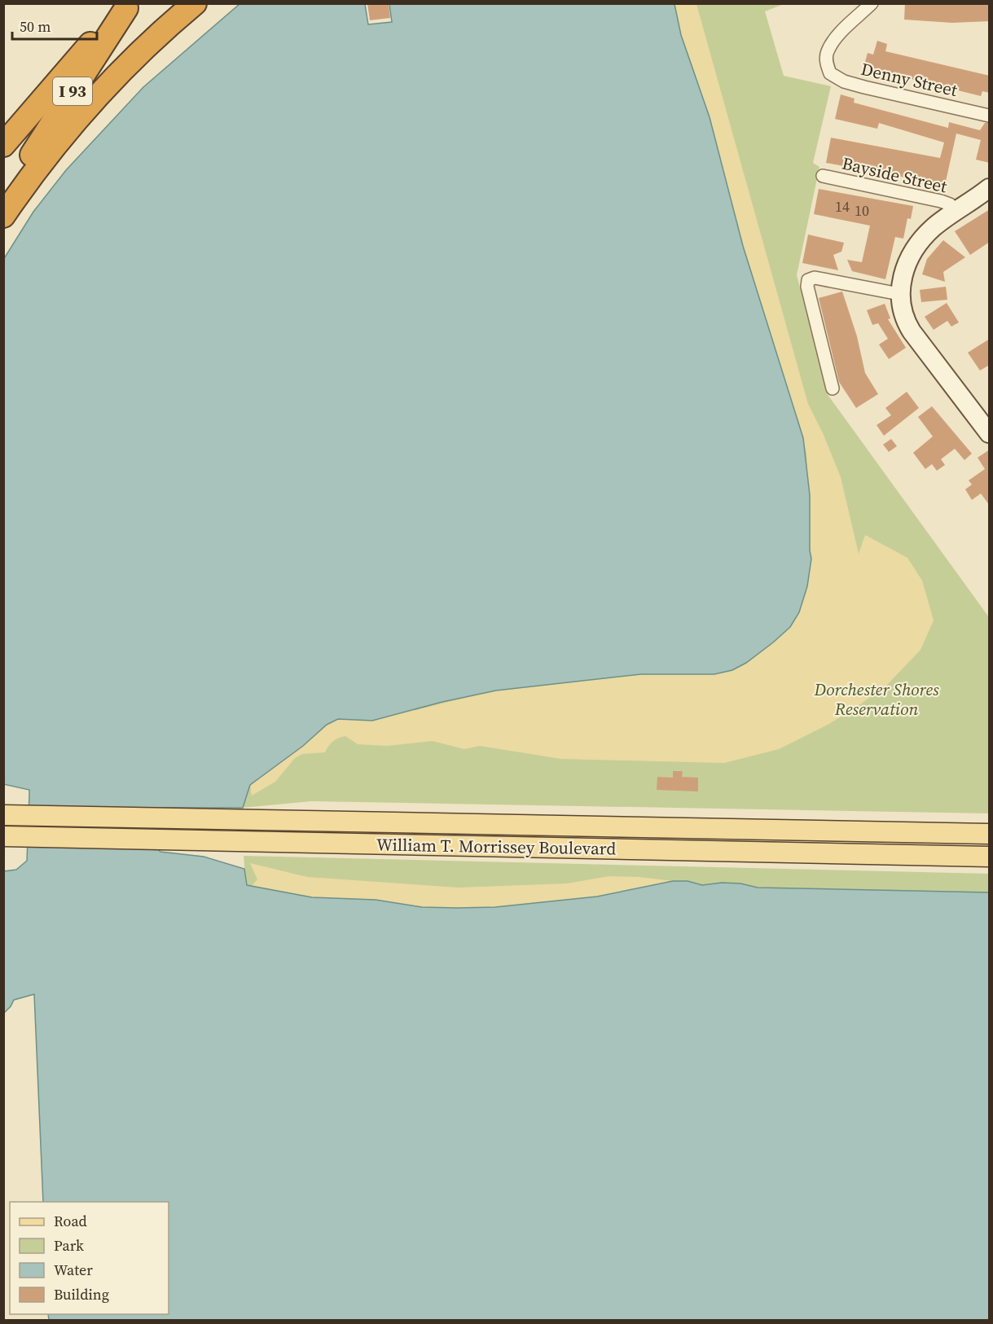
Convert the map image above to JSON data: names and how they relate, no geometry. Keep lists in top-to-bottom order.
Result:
{
  "streets": {
    "highway": ["I 93"],
    "main road": ["William T. Morrissey Boulevard"],
    "street": ["Denny Street", "Bayside Street"]
  },
  "parks": ["Dorchester Shores Reservation"],
  "house_numbers": ["14", "10"],
  "legend": [
    "Road",
    "Park",
    "Water",
    "Building"
  ],
  "scale_bar": "50 m"
}
